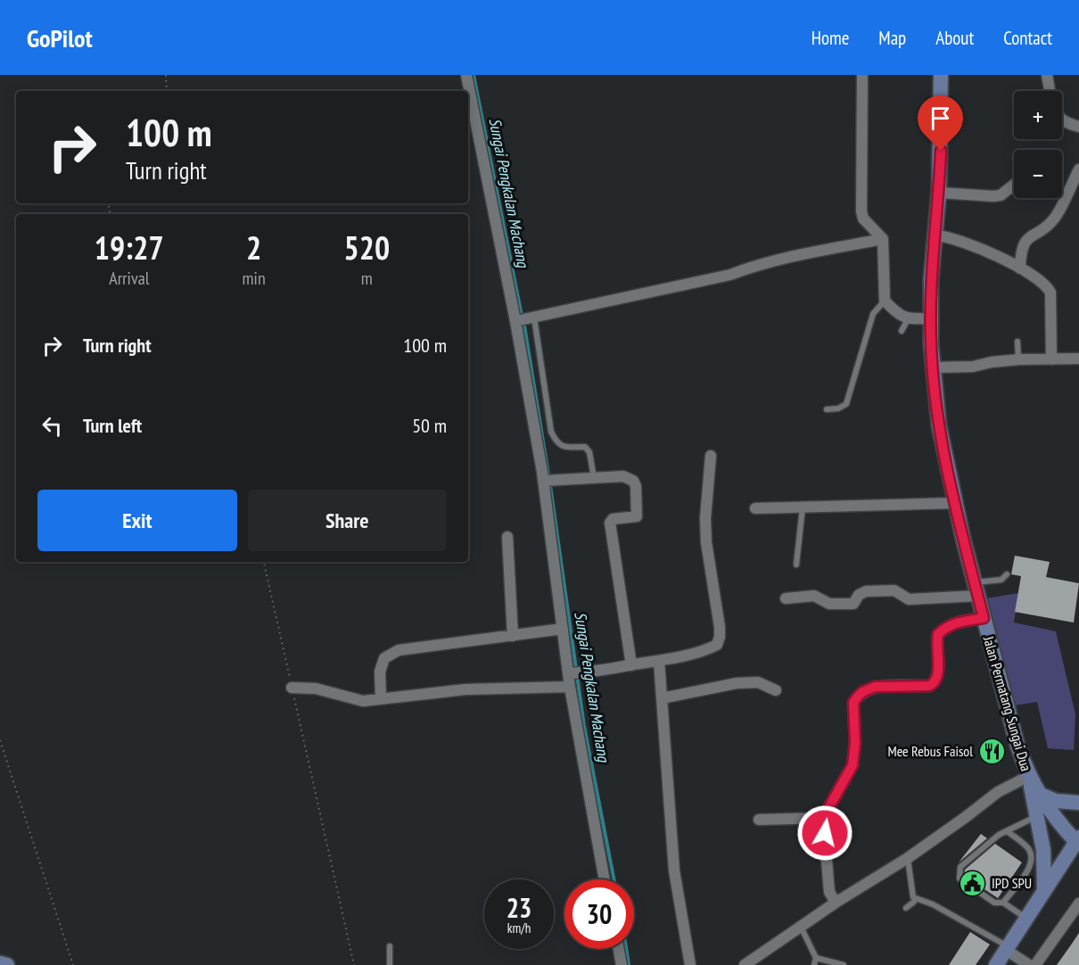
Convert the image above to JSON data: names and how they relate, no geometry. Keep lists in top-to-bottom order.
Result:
{
  "streets": {
    "main road": ["Jalan Permatang Sungai Dua"]
  },
  "water": ["Sungai Pengkalan Machang"],
  "places": {
    "restaurant": ["Mee Rebus Faisol"],
    "public building": ["IPD SPU"]
  },
  "page": {
    "header": "GoPilot",
    "nav": [
      "Home",
      "Map",
      "About",
      "Contact"
    ],
    "map_buttons": ["+", "−"],
    "turn": ["100 m", "Turn right"],
    "eta": [
      "19:27",
      "Arrival",
      "2",
      "min",
      "520",
      "m"
    ],
    "list": [
      {
        "name": "Turn right",
        "value": "100 m"
      },
      {
        "name": "Turn left",
        "value": "50 m"
      }
    ],
    "buttons": ["Exit", "Share"],
    "speed": "23 km/h",
    "limit": "30"
  }
}
